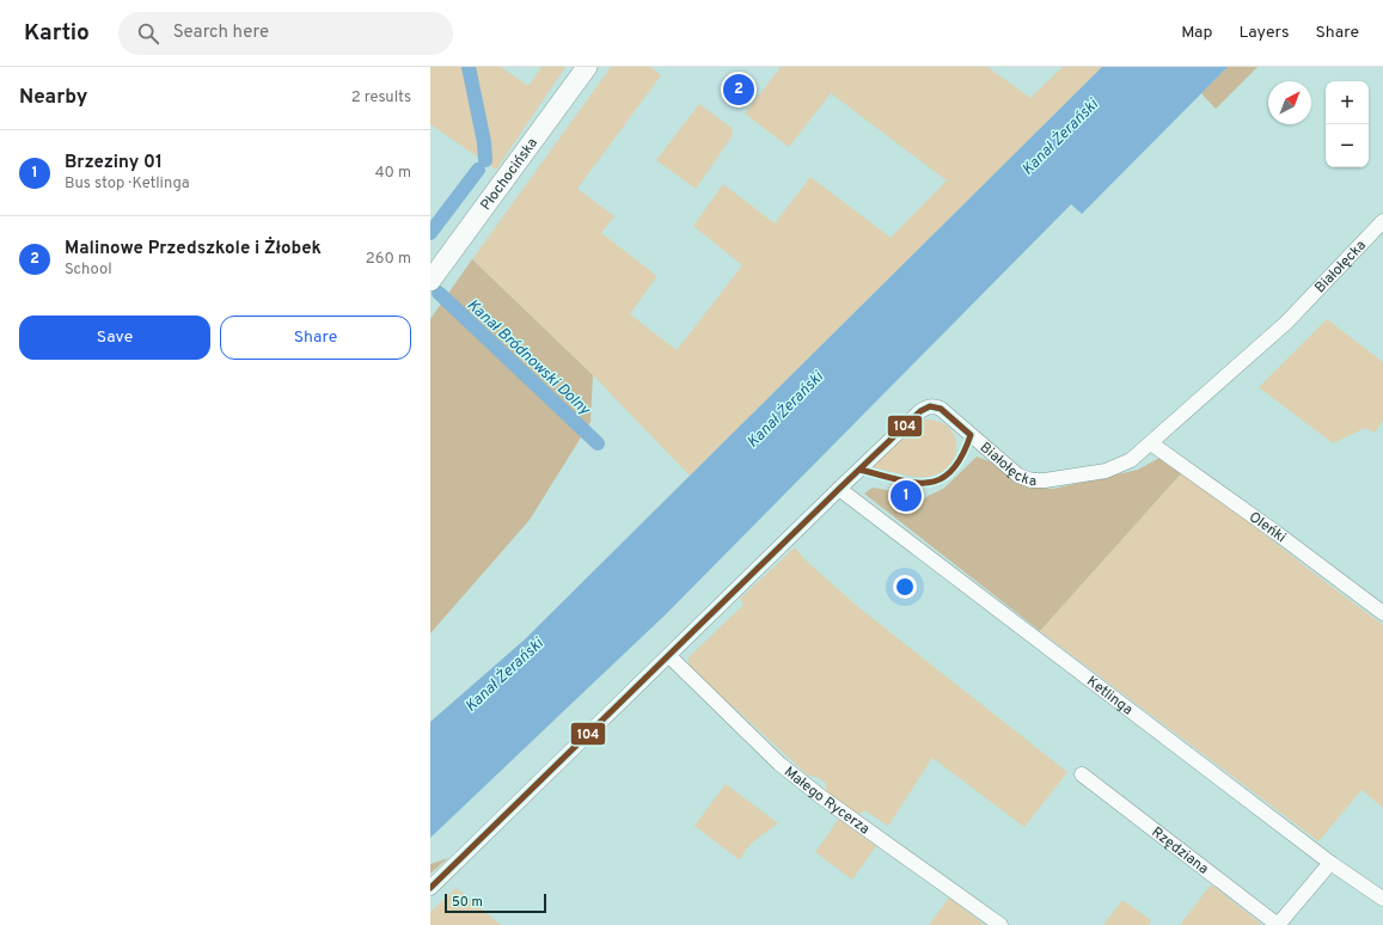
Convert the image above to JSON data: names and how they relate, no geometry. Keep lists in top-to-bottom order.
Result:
{
  "streets": {
    "main road": ["Płochocińska"],
    "street": [
      "Białołęcka",
      "Oleńki",
      "Ketlinga",
      "Małego Rycerza",
      "Rzędziana"
    ]
  },
  "crossings": [
    ["Białołęcka", "Oleńki"],
    ["Białołęcka", "Ketlinga"],
    ["Białołęcka", "Małego Rycerza"]
  ],
  "water": ["Kanał Żerański", "Kanał Bródnowski Dolny"],
  "lines": ["transit line 104"],
  "scale_bar": "50 m",
  "north": "top right",
  "page": {
    "header": "Kartio",
    "search": "Search here",
    "nav": ["Map", "Layers", "Share"],
    "heading": ["Nearby", "2 results"],
    "pins": ["2", "1"],
    "map_buttons": ["+", "−"],
    "list": [
      {
        "mark": "1",
        "name": "Brzeziny 01",
        "note": "Bus stop · Ketlinga",
        "value": "40 m"
      },
      {
        "mark": "2",
        "name": "Malinowe Przedszkole i Żłobek",
        "note": "School",
        "value": "260 m"
      }
    ],
    "buttons": ["Save", "Share"],
    "scale": "50 m"
  }
}
